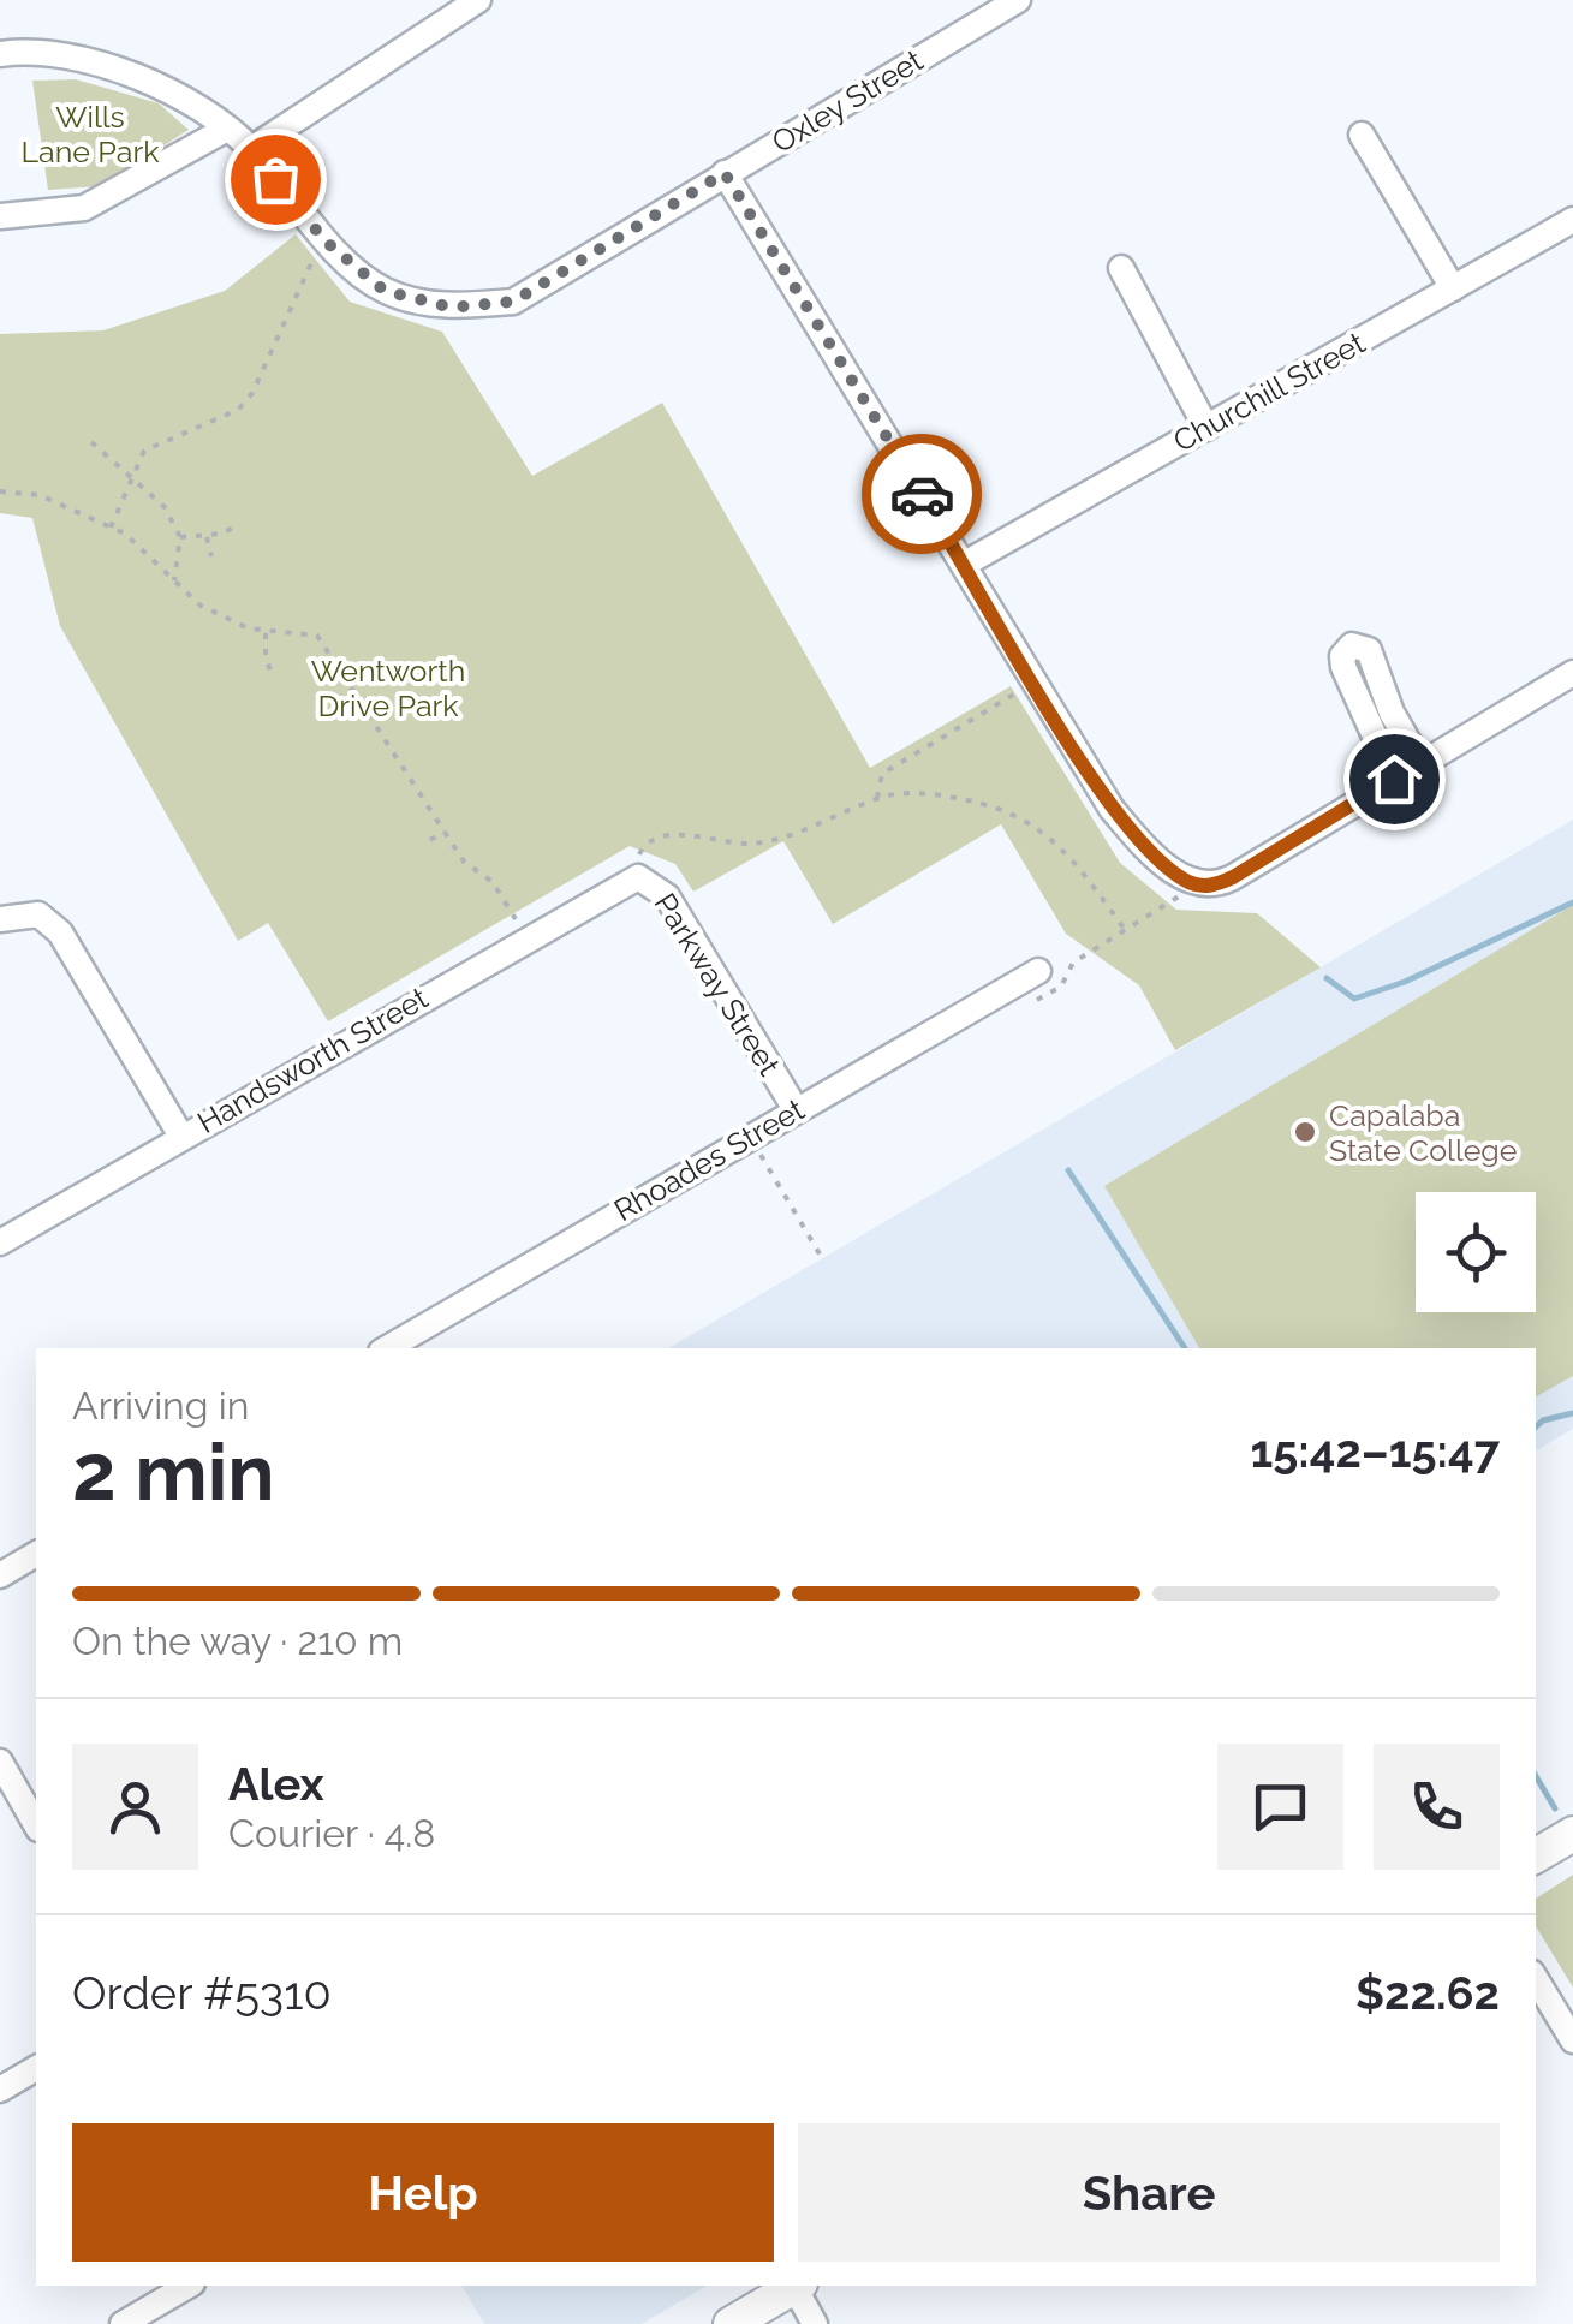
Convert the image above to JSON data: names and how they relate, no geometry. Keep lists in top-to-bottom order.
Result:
{
  "streets": {
    "street": [
      "Oxley Street",
      "Churchill Street",
      "Parkway Street",
      "Handsworth Street",
      "Rhoades Street"
    ]
  },
  "crossings": [
    ["Parkway Street", "Handsworth Street"],
    ["Parkway Street", "Rhoades Street"]
  ],
  "parks": ["Wills Lane Park", "Wentworth Drive Park"],
  "places": ["Capalaba State College"],
  "page": {
    "heading": ["2 min", "Arriving in", "15:42–15:47"],
    "panel": [
      "Alex",
      "Courier · 4.8",
      "Order #5310",
      "$22.62"
    ],
    "bar": "On the way · 210 m",
    "buttons": ["Help", "Share"]
  }
}
